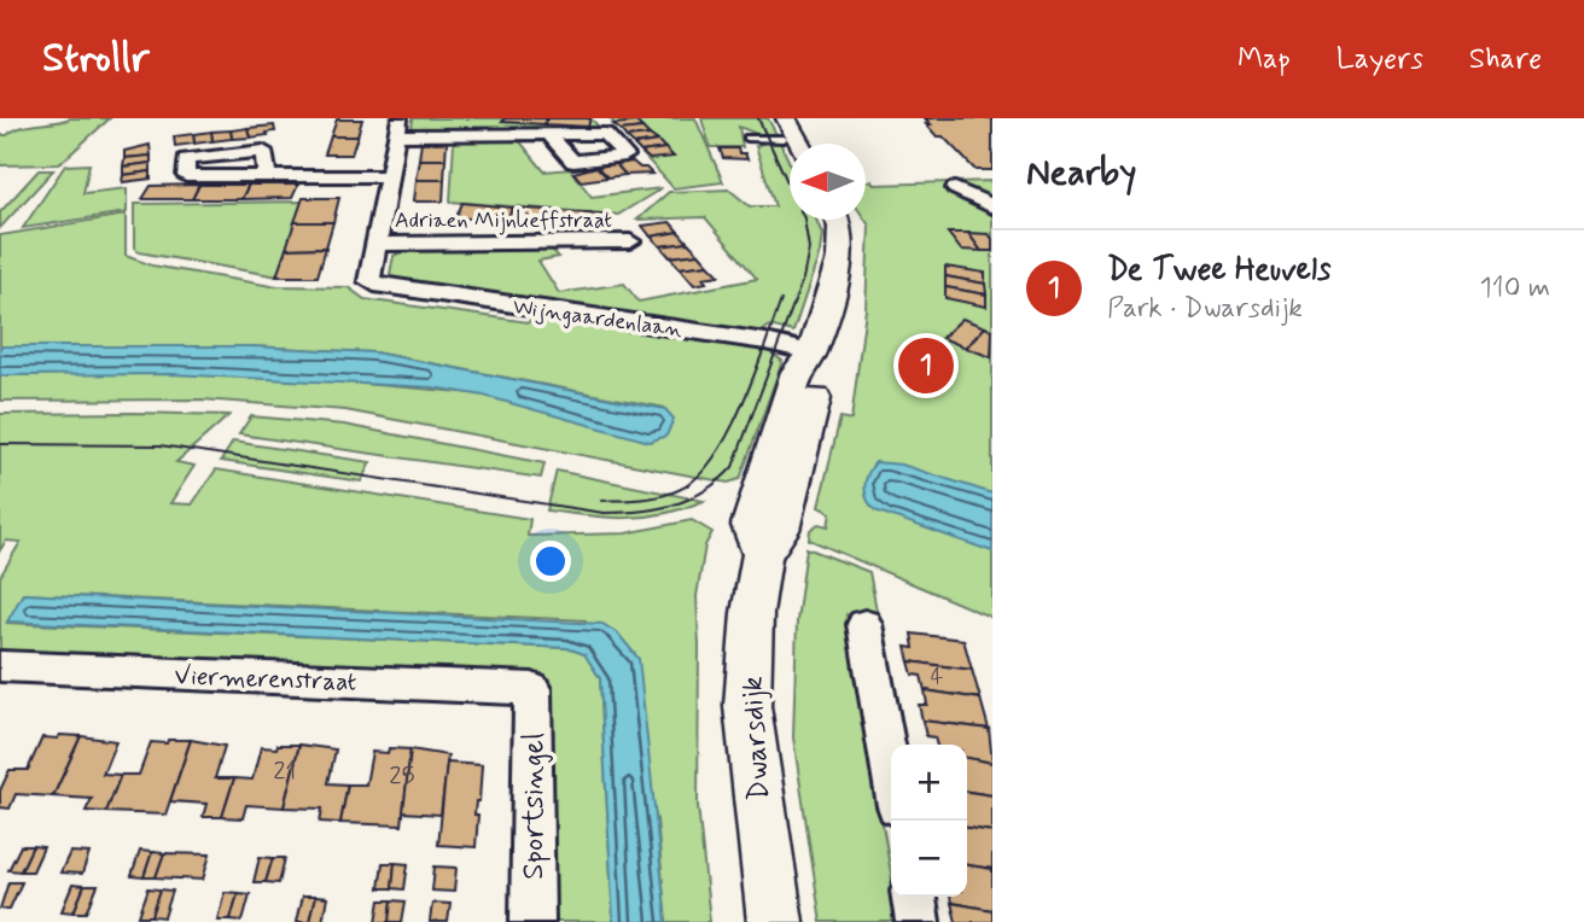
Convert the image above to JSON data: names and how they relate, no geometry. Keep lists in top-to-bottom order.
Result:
{
  "streets": {
    "street": [
      "Adriaen Mijnlieffstraat",
      "Wijngaardenlaan",
      "Viermerenstraat",
      "Dwarsdijk",
      "Sportsingel"
    ]
  },
  "crossings": [
    ["Adriaen Mijnlieffstraat", "Wijngaardenlaan"],
    ["Wijngaardenlaan", "Dwarsdijk"],
    ["Viermerenstraat", "Sportsingel"]
  ],
  "house_numbers": ["4", "21", "25"],
  "north": "left",
  "page": {
    "header": "Strollr",
    "nav": ["Map", "Layers", "Share"],
    "heading": "Nearby",
    "list": [
      {
        "mark": "1",
        "name": "De Twee Heuvels",
        "note": "Park · Dwarsdijk",
        "value": "110 m"
      }
    ],
    "pins": "1",
    "map_buttons": ["+", "−"]
  }
}
